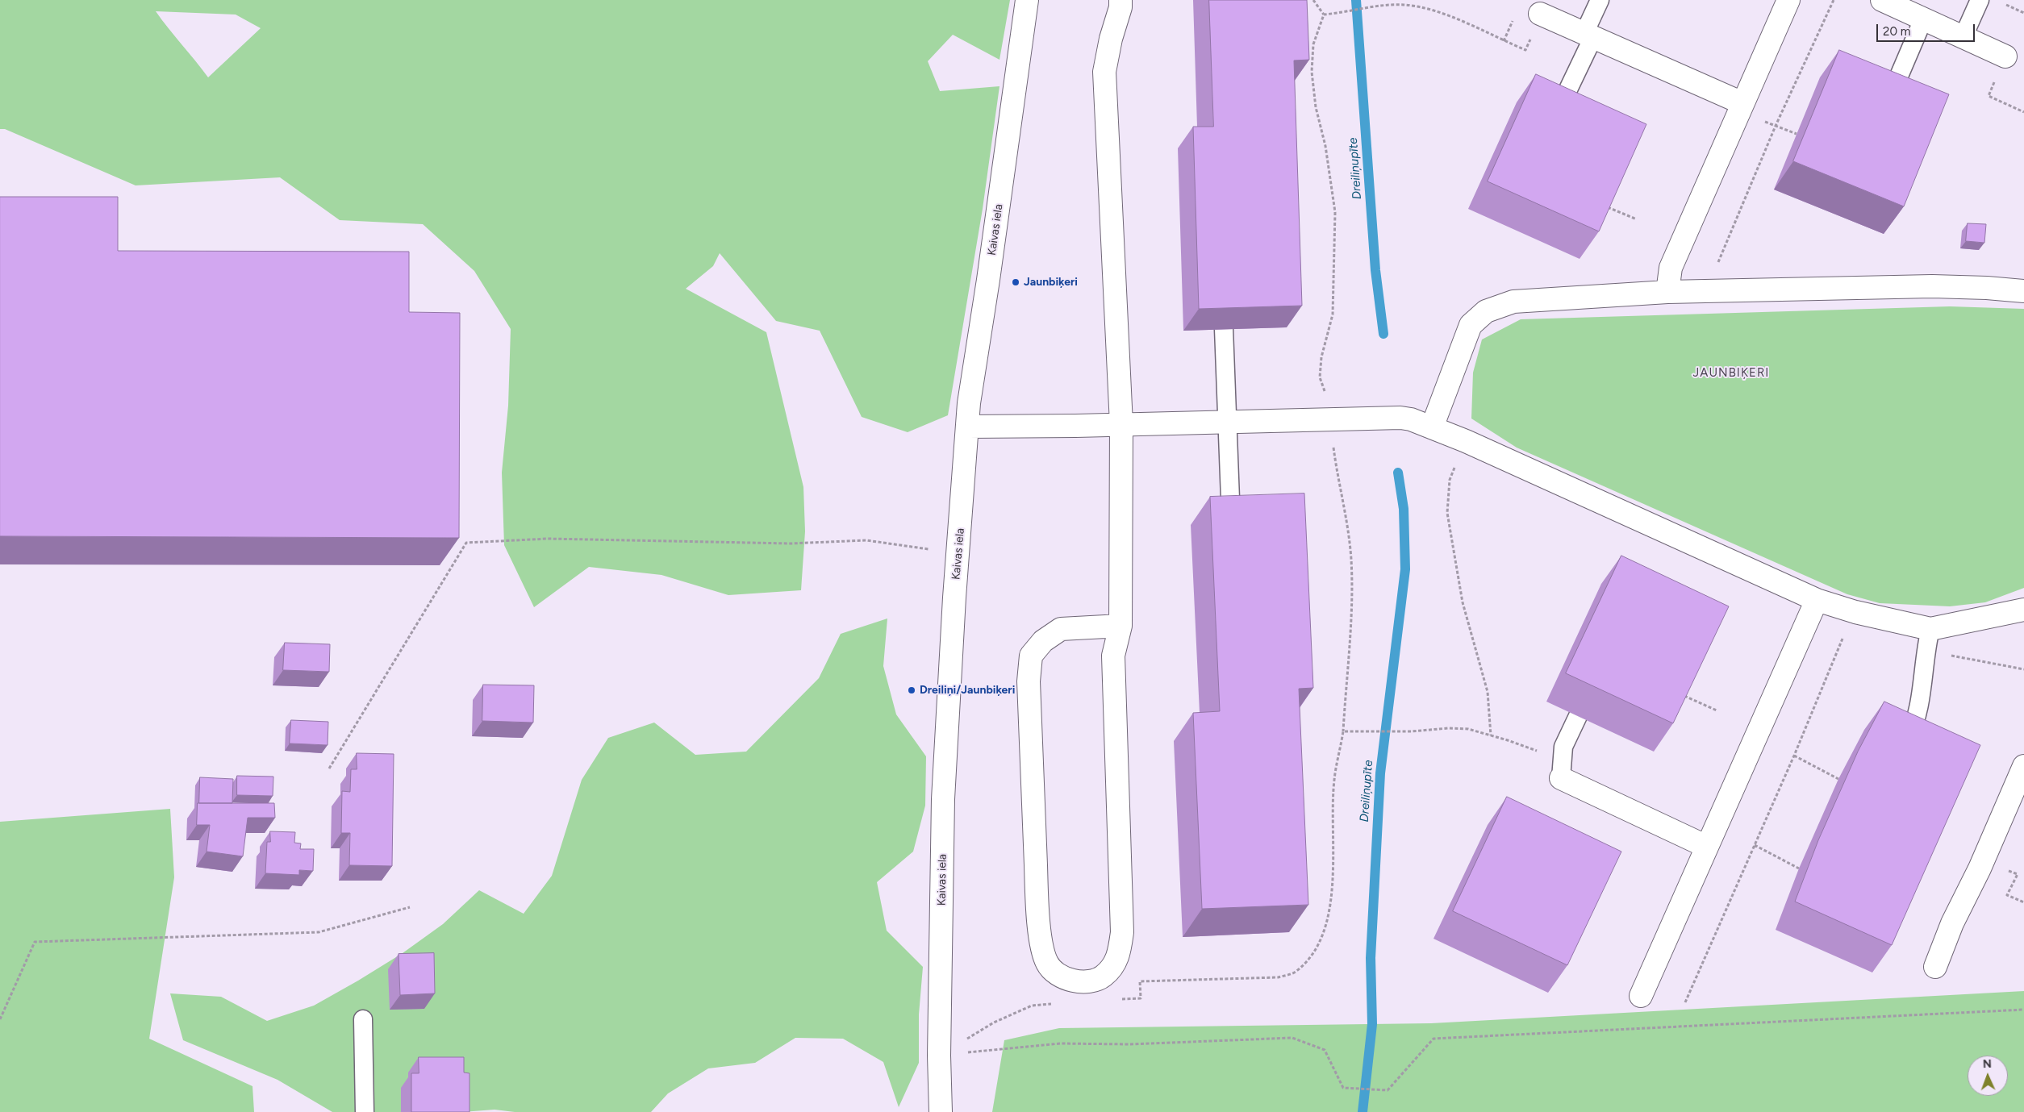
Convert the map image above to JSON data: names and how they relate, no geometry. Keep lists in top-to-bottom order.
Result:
{
  "streets": {
    "street": ["Kaivas iela"]
  },
  "districts": ["JAUNBIĶERI"],
  "water": ["Dreiliņupīte"],
  "places": ["Jaunbiķeri", "Dreiliņi/Jaunbiķeri"],
  "scale_bar": "20 m",
  "north": "top"
}
